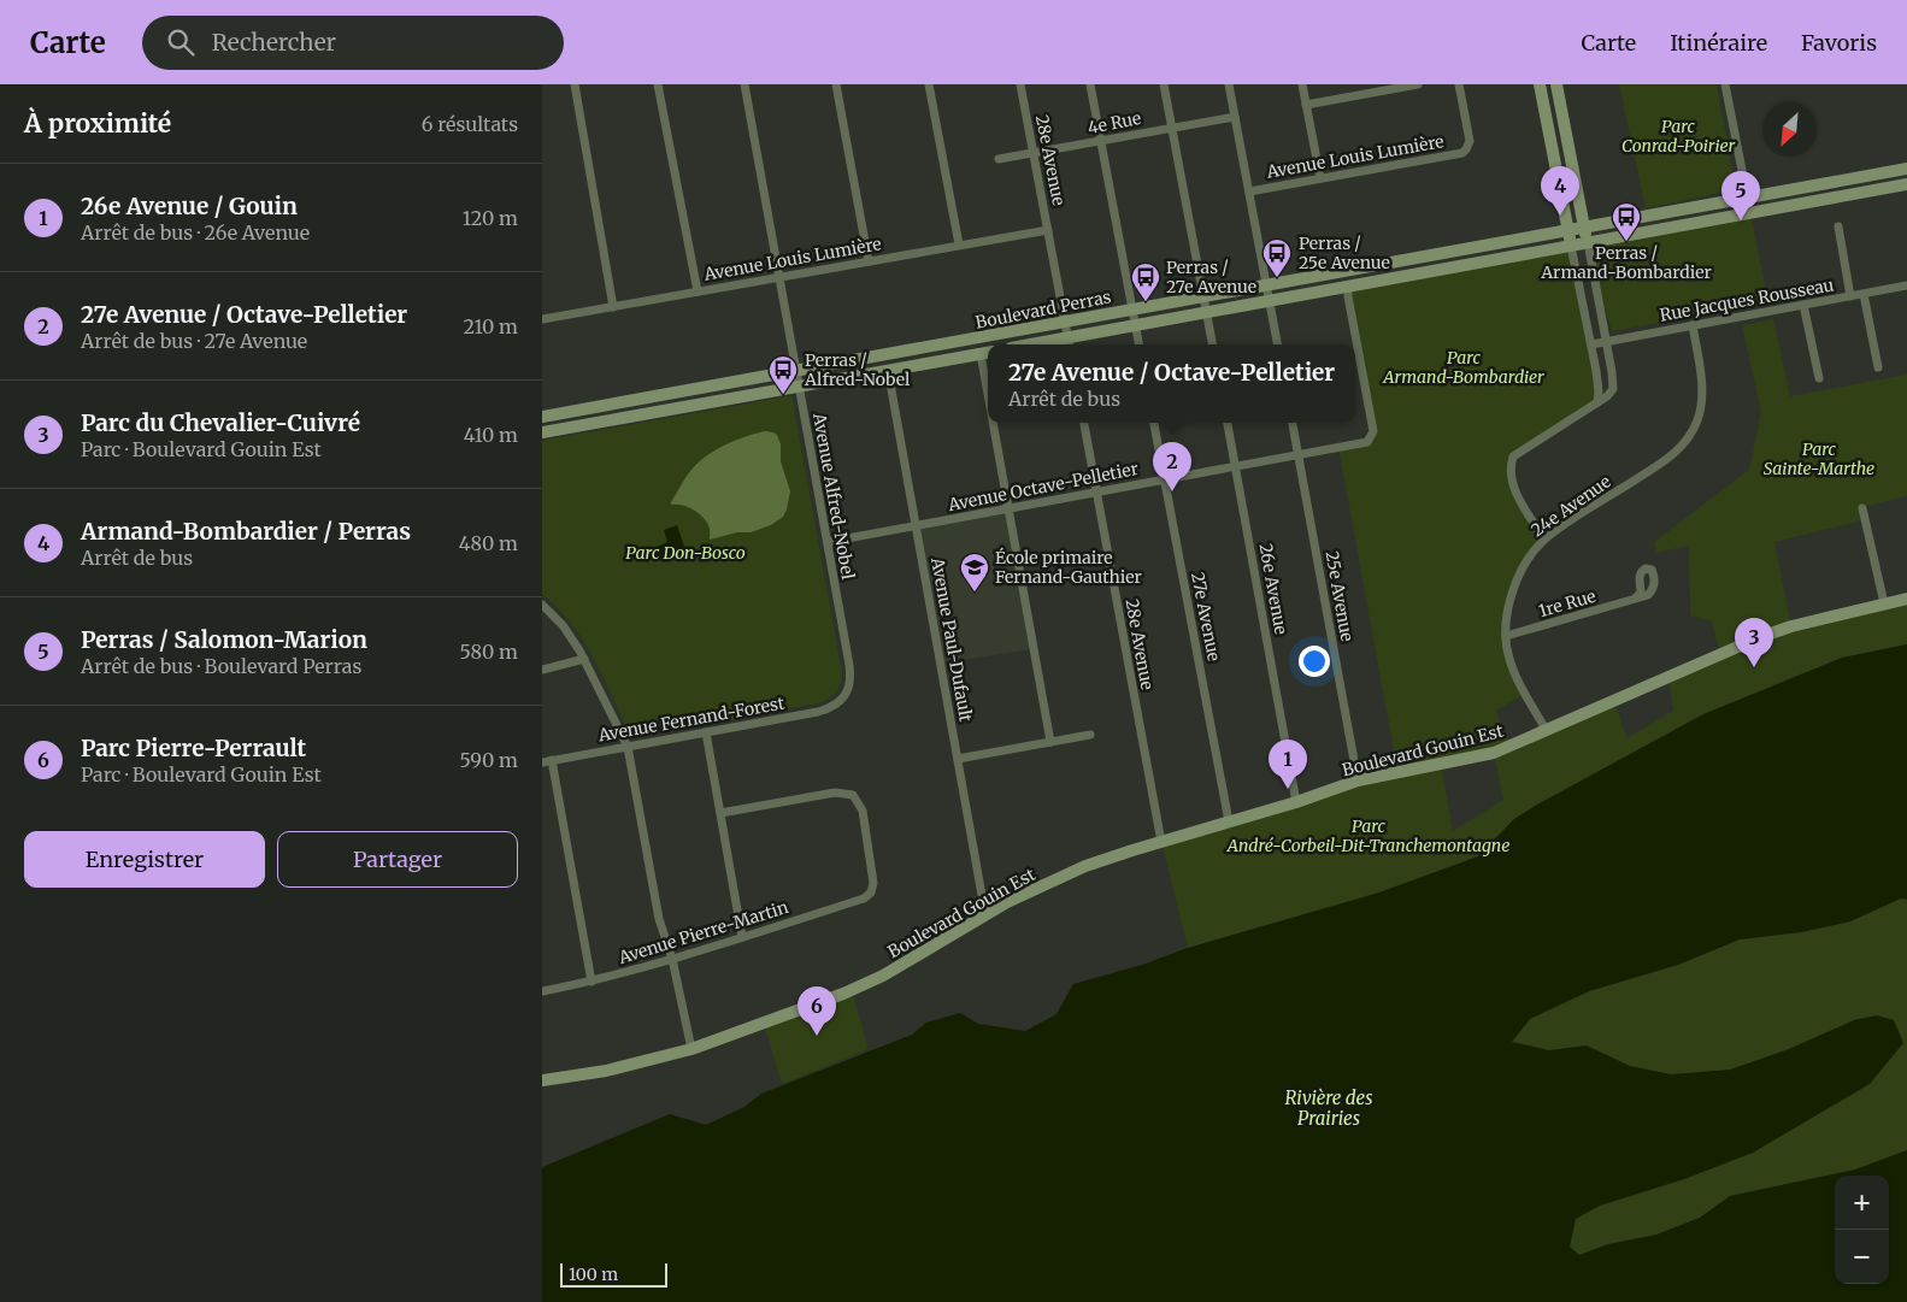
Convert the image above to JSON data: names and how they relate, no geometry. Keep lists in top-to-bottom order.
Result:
{
  "streets": {
    "main road": ["Boulevard Perras", "Boulevard Gouin Est"],
    "street": [
      "4e Rue",
      "Avenue Louis Lumière",
      "28e Avenue",
      "Rue Jacques Rousseau",
      "Avenue Octave-Pelletier",
      "Avenue Alfred-Nobel",
      "24e Avenue",
      "26e Avenue",
      "25e Avenue",
      "1re Rue",
      "27e Avenue",
      "Avenue Paul-Dufault",
      "Avenue Fernand-Forest",
      "Avenue Pierre-Martin"
    ]
  },
  "crossings": [
    ["4e Rue", "28e Avenue"],
    ["Avenue Louis Lumière", "28e Avenue"],
    ["Avenue Louis Lumière", "Avenue Alfred-Nobel"],
    ["28e Avenue", "Boulevard Perras"],
    ["28e Avenue", "Avenue Octave-Pelletier"],
    ["28e Avenue", "Boulevard Gouin Est"],
    ["Rue Jacques Rousseau", "24e Avenue"],
    ["Boulevard Perras", "Avenue Octave-Pelletier"],
    ["Boulevard Perras", "Avenue Alfred-Nobel"],
    ["Boulevard Perras", "Avenue Paul-Dufault"],
    ["Avenue Octave-Pelletier", "Avenue Alfred-Nobel"],
    ["Avenue Octave-Pelletier", "26e Avenue"],
    ["Avenue Octave-Pelletier", "25e Avenue"],
    ["Avenue Octave-Pelletier", "27e Avenue"],
    ["Avenue Octave-Pelletier", "Avenue Paul-Dufault"],
    ["Avenue Alfred-Nobel", "Avenue Fernand-Forest"],
    ["24e Avenue", "1re Rue"],
    ["24e Avenue", "Boulevard Gouin Est"],
    ["26e Avenue", "Boulevard Gouin Est"],
    ["25e Avenue", "Boulevard Gouin Est"],
    ["27e Avenue", "Boulevard Gouin Est"],
    ["Avenue Paul-Dufault", "Boulevard Gouin Est"]
  ],
  "water": ["Rivière des Prairies"],
  "parks": [
    "Parc Conrad-Poirier",
    "Parc Armand-Bombardier",
    "Parc Sainte-Marthe",
    "Parc Don-Bosco",
    "Parc André-Corbeil-Dit-Tranchemontagne"
  ],
  "places": {
    "bus stop": [
      "Perras / Armand-Bombardier",
      "Perras / 25e Avenue",
      "Perras / 27e Avenue",
      "Perras / Alfred-Nobel"
    ],
    "school or university": ["École primaire Fernand-Gauthier"]
  },
  "scale_bar": "100 m",
  "north": "bottom left",
  "page": {
    "header": "Carte",
    "search": "Rechercher",
    "nav": ["Carte", "Itinéraire", "Favoris"],
    "heading": ["À proximité", "6 résultats"],
    "list": [
      {
        "mark": "1",
        "name": "26e Avenue / Gouin",
        "note": "Arrêt de bus · 26e Avenue",
        "value": "120 m"
      },
      {
        "mark": "2",
        "name": "27e Avenue / Octave-Pelletier",
        "note": "Arrêt de bus · 27e Avenue",
        "value": "210 m"
      },
      {
        "mark": "3",
        "name": "Parc du Chevalier-Cuivré",
        "note": "Parc · Boulevard Gouin Est",
        "value": "410 m"
      },
      {
        "mark": "4",
        "name": "Armand-Bombardier / Perras",
        "note": "Arrêt de bus",
        "value": "480 m"
      },
      {
        "mark": "5",
        "name": "Perras / Salomon-Marion",
        "note": "Arrêt de bus · Boulevard Perras",
        "value": "580 m"
      },
      {
        "mark": "6",
        "name": "Parc Pierre-Perrault",
        "note": "Parc · Boulevard Gouin Est",
        "value": "590 m"
      }
    ],
    "pins": [
      "4",
      "5",
      "2",
      "3",
      "1",
      "6"
    ],
    "popup": ["27e Avenue / Octave-Pelletier", "Arrêt de bus"],
    "buttons": ["Enregistrer", "Partager"],
    "map_buttons": ["+", "−"],
    "scale": "100 m"
  }
}
